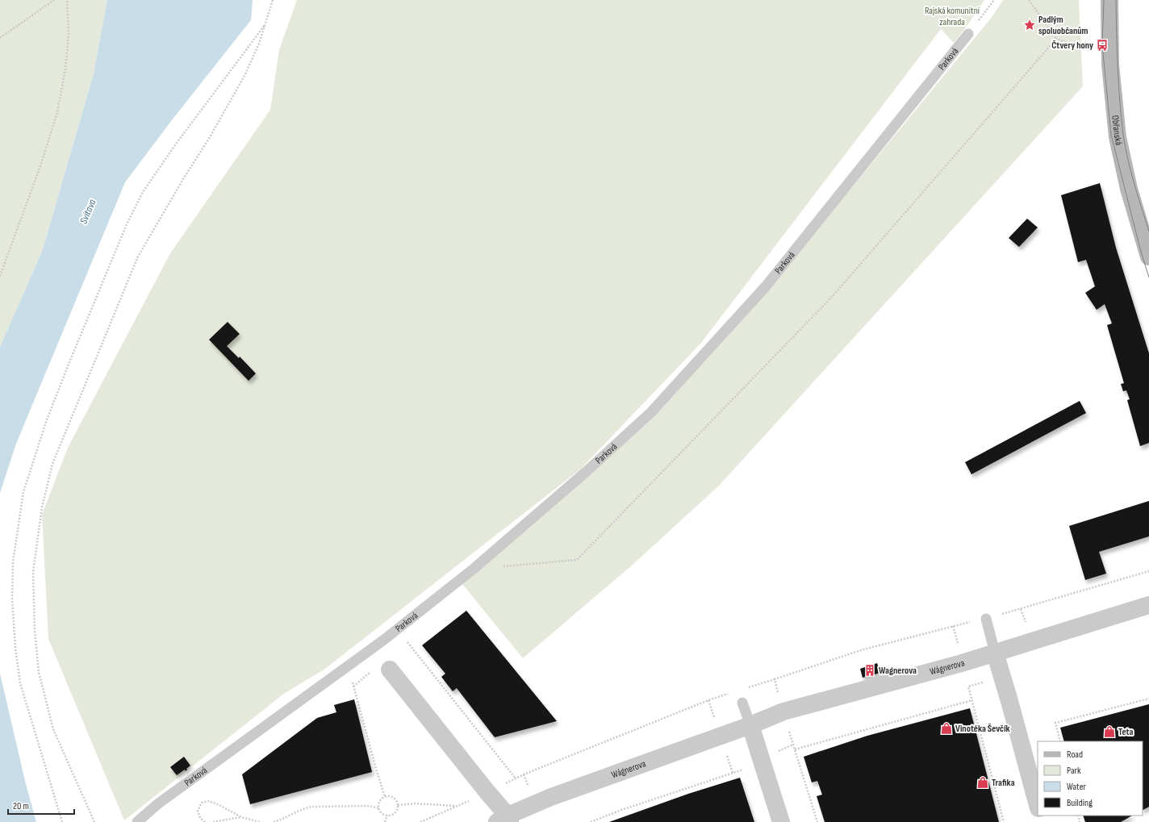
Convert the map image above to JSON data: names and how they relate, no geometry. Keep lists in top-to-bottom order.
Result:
{
  "streets": {
    "main road": ["Obřanská"],
    "street": ["Wágnerova"],
    "lane": ["Parková"]
  },
  "water": ["Svitava"],
  "parks": ["Rajská komunitní zahrada"],
  "places": {
    "place": ["Padlým spoluobčanům"],
    "bus stop": ["Čtvery hony"],
    "building": ["Wagnerova"],
    "shop": ["Vinotéka Ševčík", "Teta", "Trafika"]
  },
  "legend": [
    "Road",
    "Park",
    "Water",
    "Building"
  ],
  "scale_bar": "20 m"
}
